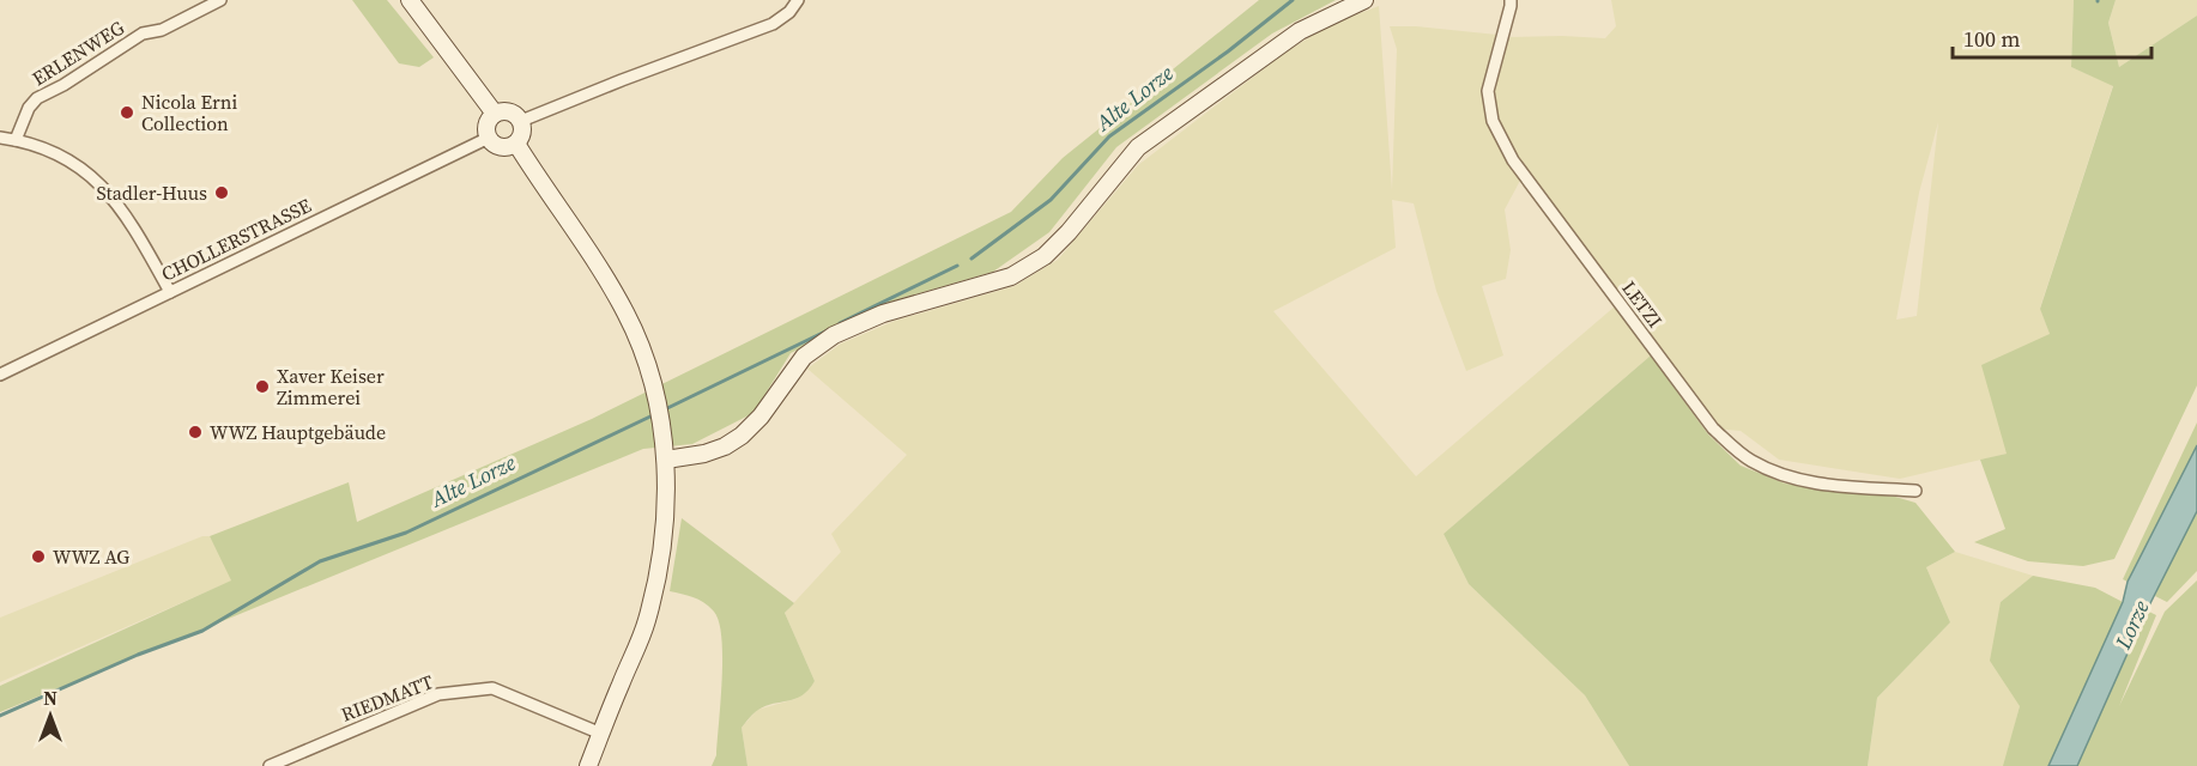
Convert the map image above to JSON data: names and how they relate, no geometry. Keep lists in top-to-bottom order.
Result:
{
  "streets": {
    "street": [
      "ERLENWEG",
      "CHOLLERSTRASSE",
      "LETZI",
      "RIEDMATT"
    ]
  },
  "water": ["Alte Lorze", "Lorze"],
  "places": [
    "Nicola Erni Collection",
    "Stadler-Huus",
    "Xaver Keiser Zimmerei",
    "WWZ Hauptgebäude",
    "WWZ AG"
  ],
  "scale_bar": "100 m",
  "north": "top"
}
